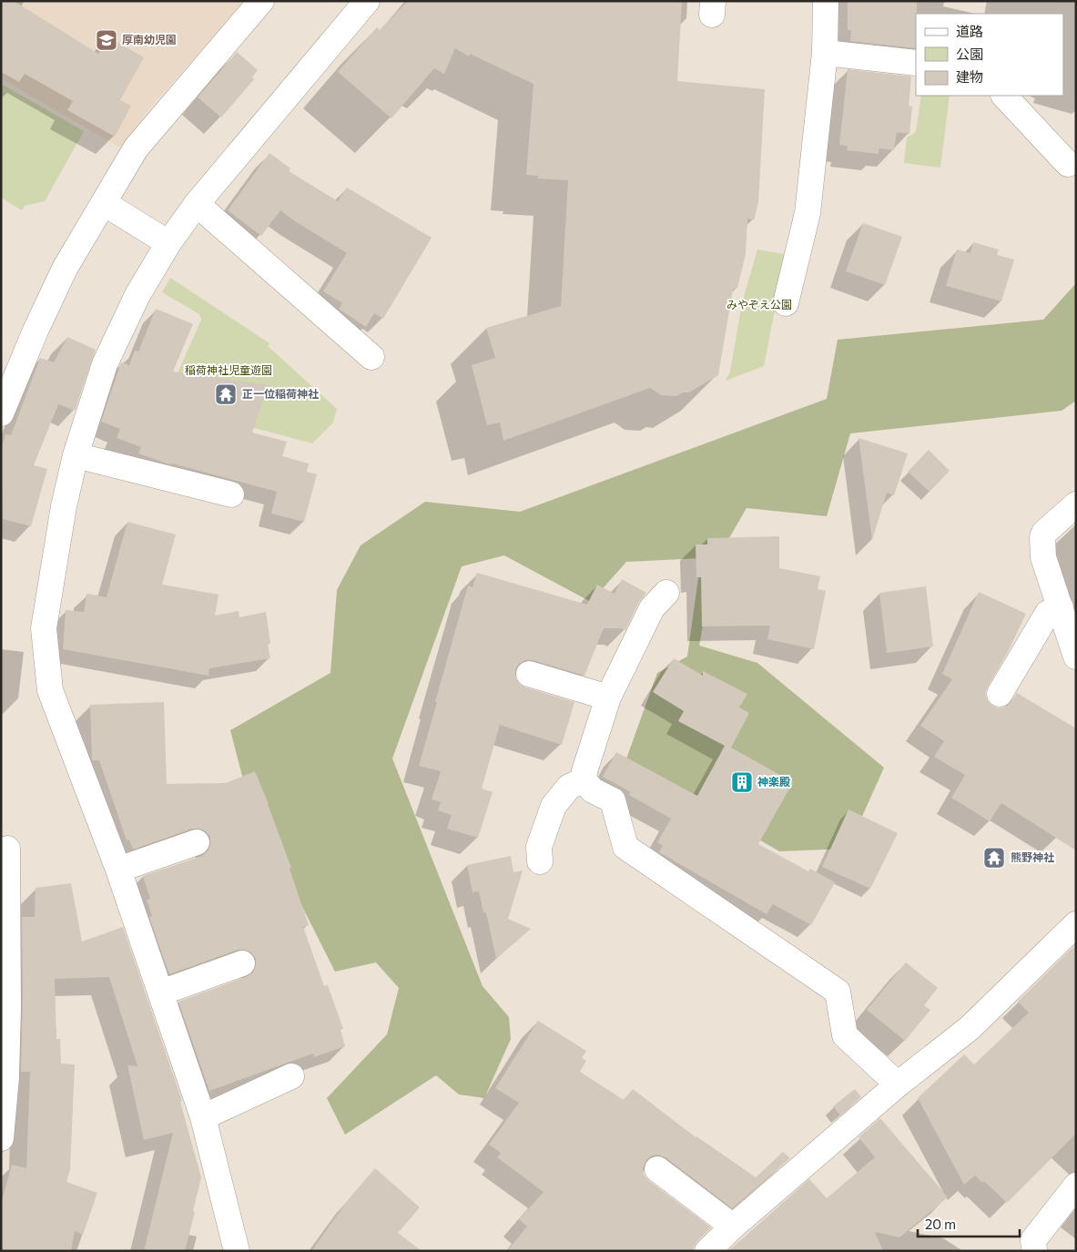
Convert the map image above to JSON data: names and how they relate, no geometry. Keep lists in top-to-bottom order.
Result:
{
  "parks": ["みやぞえ公園", "稲荷神社児童遊園"],
  "places": {
    "school or university": ["厚南幼児園"],
    "temple": ["正一位稲荷神社", "熊野神社"],
    "building": ["神楽殿"]
  },
  "legend": ["道路", "公園", "建物"],
  "scale_bar": "20 m"
}
